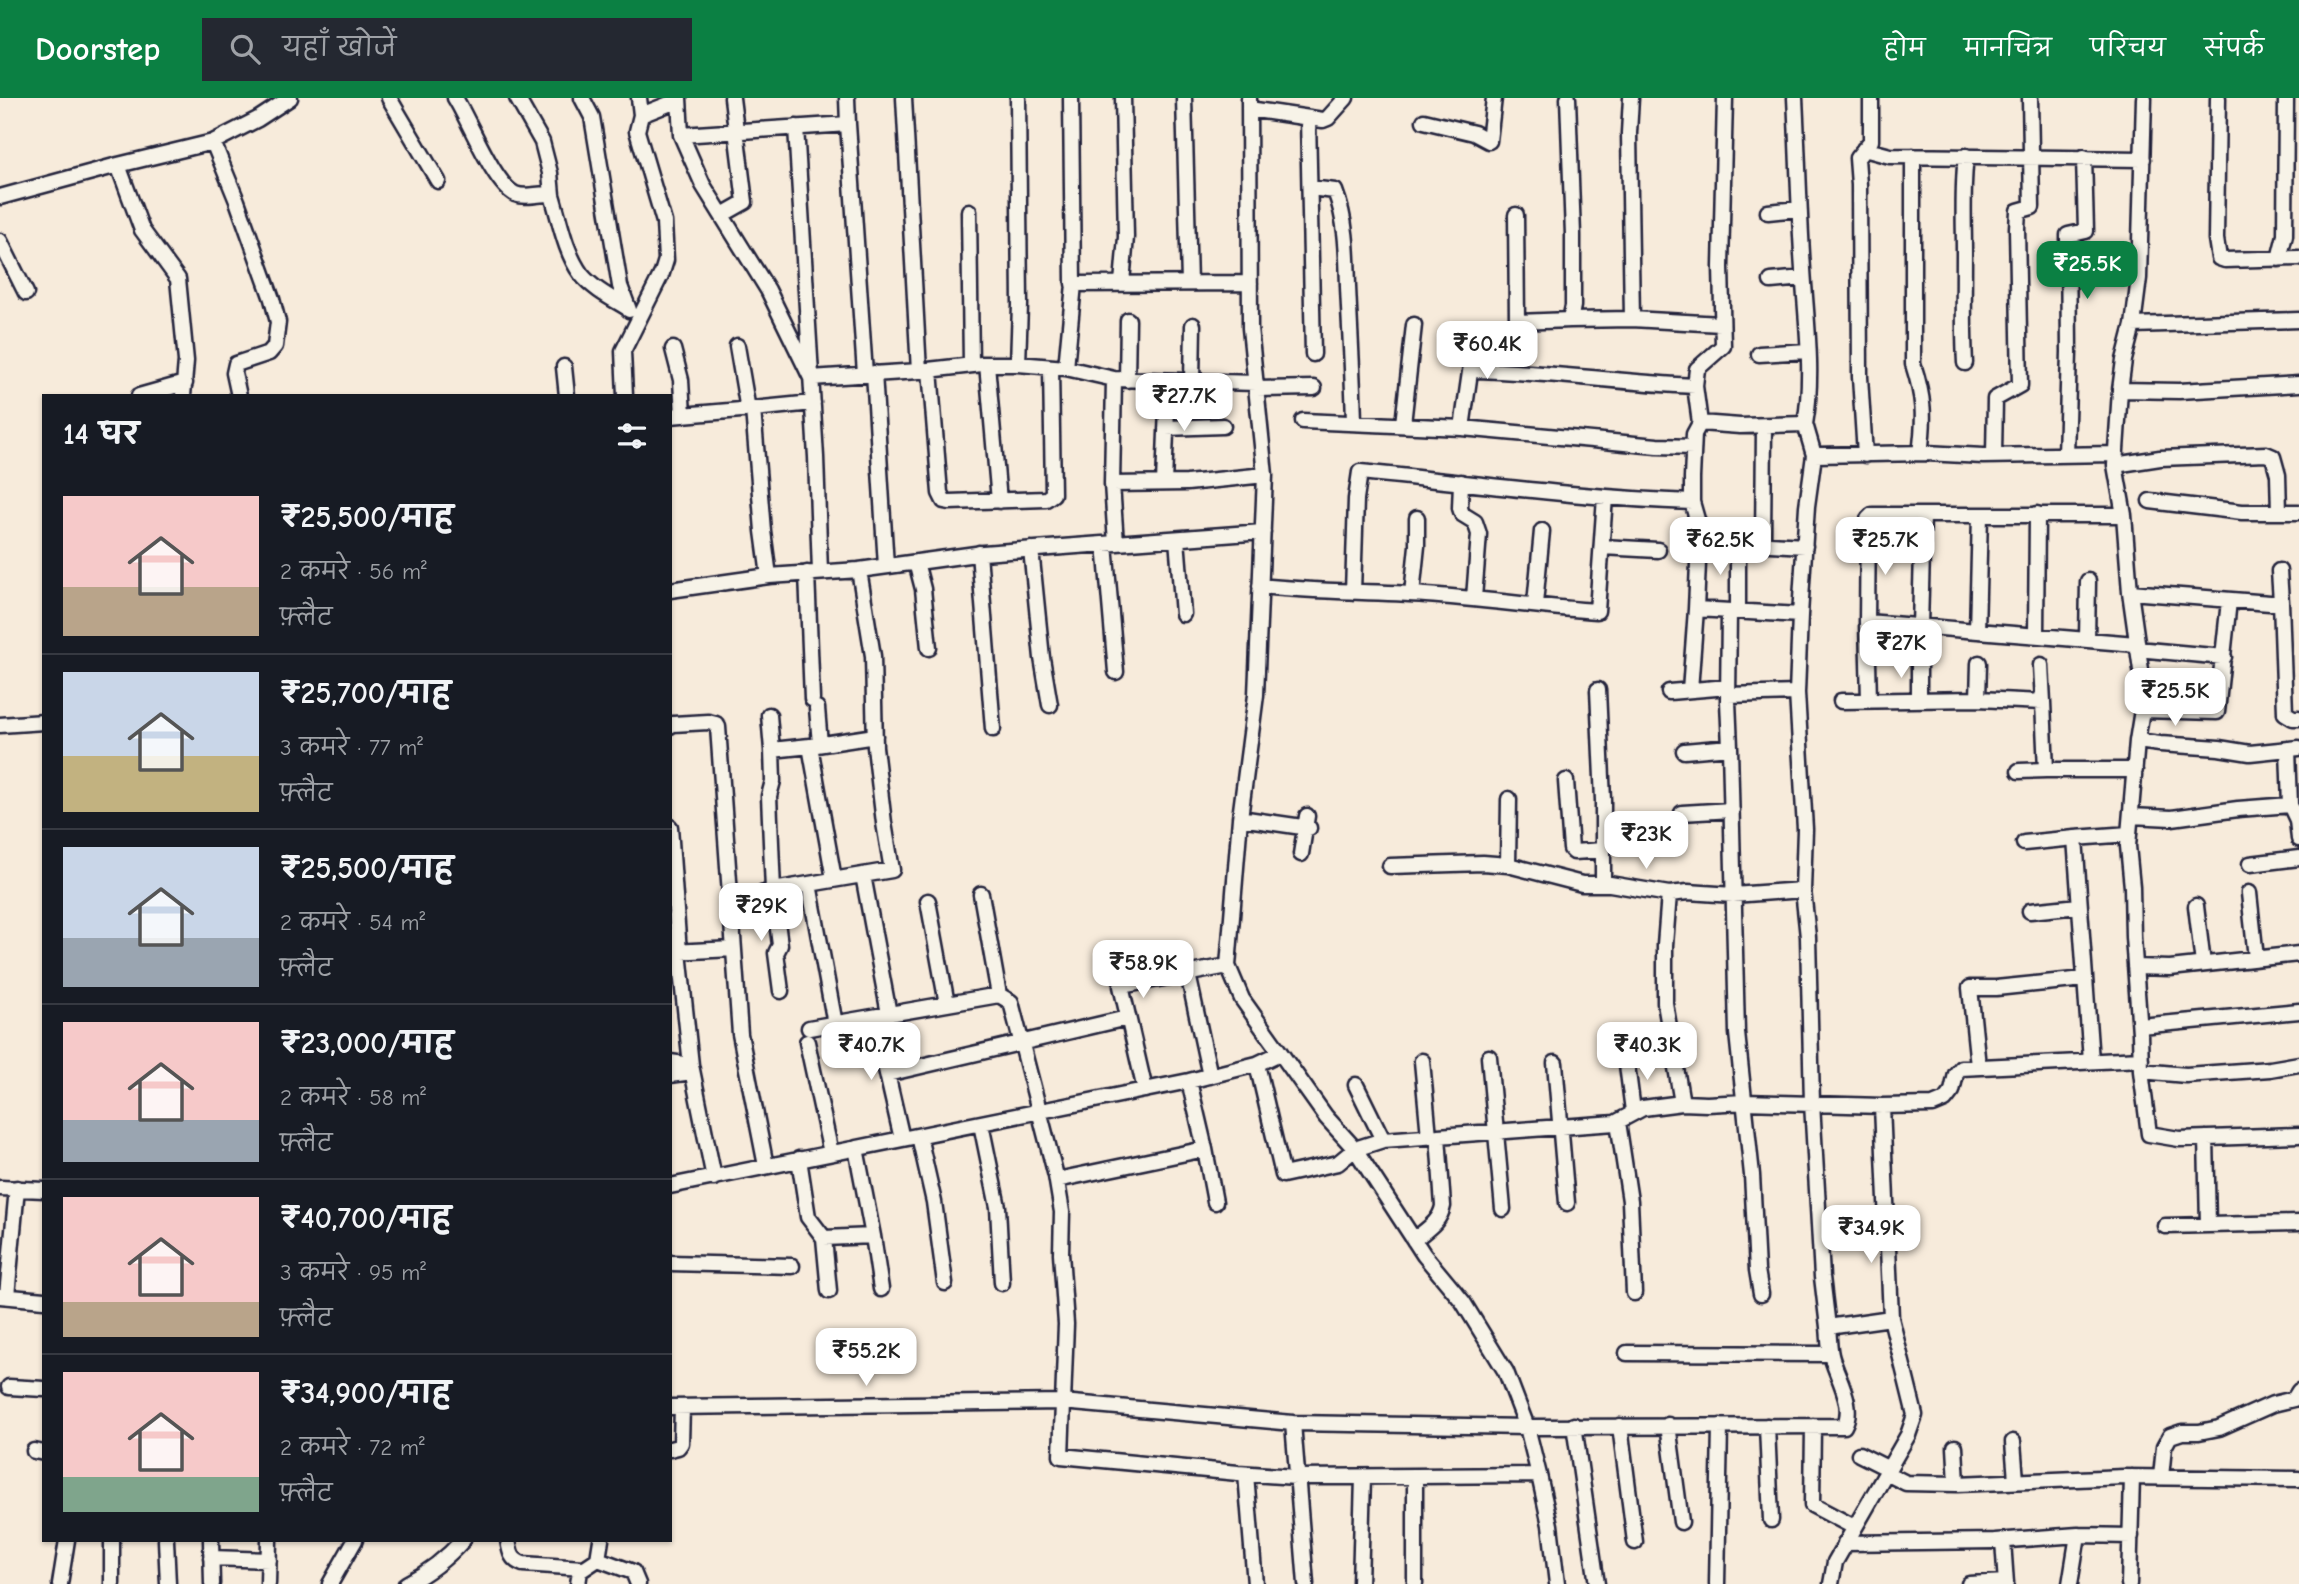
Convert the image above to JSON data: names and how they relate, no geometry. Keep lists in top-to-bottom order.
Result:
{
  "page": {
    "header": "Doorstep",
    "search": "यहाँ खोजें",
    "nav": [
      "होम",
      "मानचित्र",
      "परिचय",
      "संपर्क"
    ],
    "price": [
      "₹25.5K",
      "₹60.4K",
      "₹27.7K",
      "₹62.5K",
      "₹25.7K",
      "₹27K",
      "₹25.5K",
      "₹23K",
      "₹29K",
      "₹58.9K",
      "₹40.7K",
      "₹40.3K",
      "₹34.9K",
      "₹55.2K"
    ],
    "heading": "14 घर",
    "list": [
      {
        "name": "₹25,500/माह",
        "note": "2 कमरे · 56 m² · फ़्लैट"
      },
      {
        "name": "₹25,700/माह",
        "note": "3 कमरे · 77 m² · फ़्लैट"
      },
      {
        "name": "₹25,500/माह",
        "note": "2 कमरे · 54 m² · फ़्लैट"
      },
      {
        "name": "₹23,000/माह",
        "note": "2 कमरे · 58 m² · फ़्लैट"
      },
      {
        "name": "₹40,700/माह",
        "note": "3 कमरे · 95 m² · फ़्लैट"
      },
      {
        "name": "₹34,900/माह",
        "note": "2 कमरे · 72 m² · फ़्लैट"
      }
    ]
  }
}
